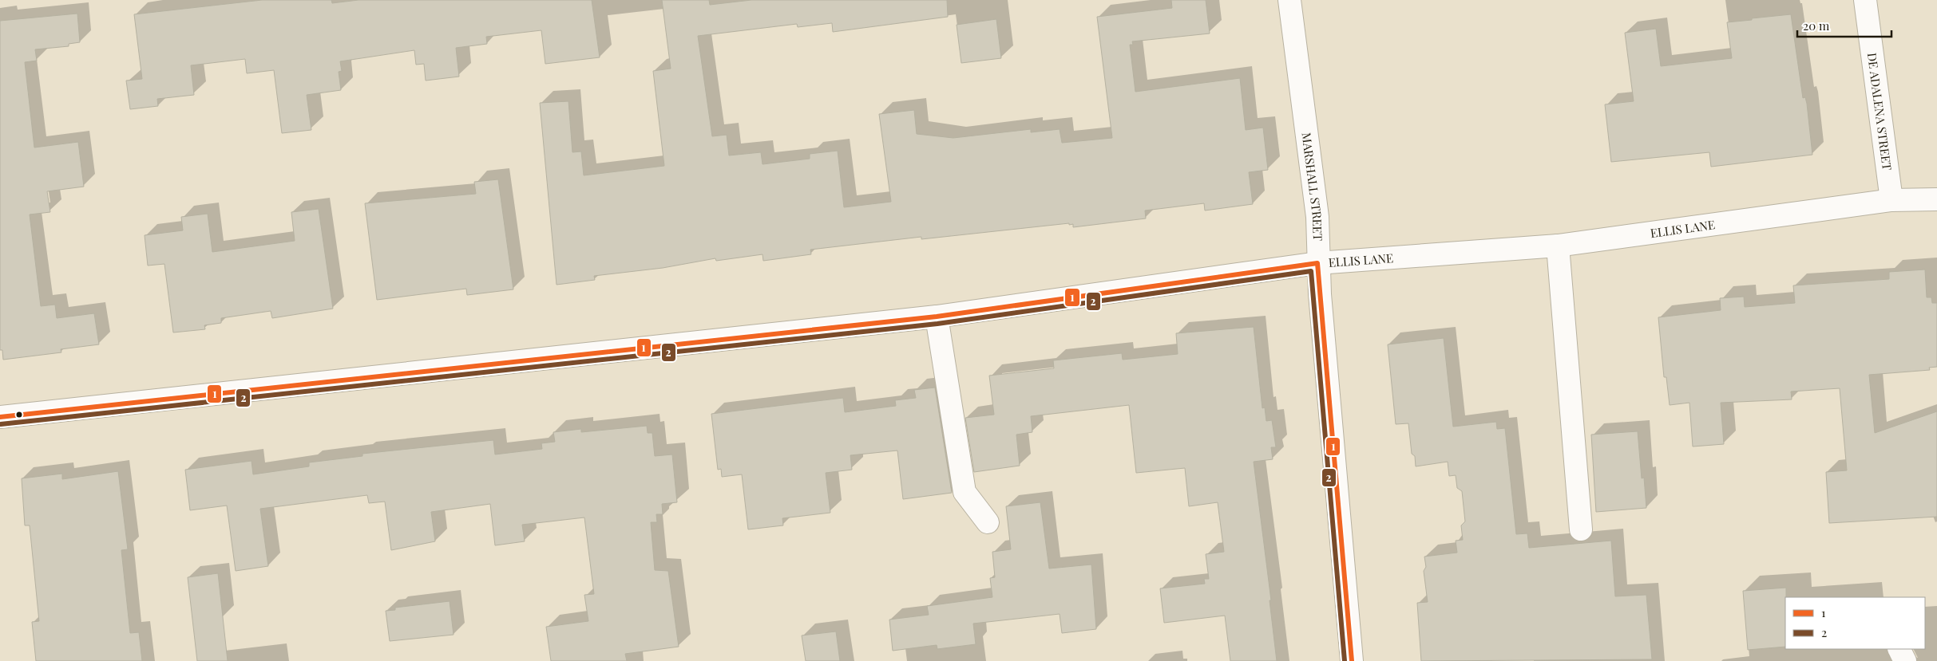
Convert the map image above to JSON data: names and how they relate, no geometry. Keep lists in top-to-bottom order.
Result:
{
  "streets": {
    "street": ["DE ADALENA STREET", "MARSHALL STREET", "ELLIS LANE"]
  },
  "crossings": [
    ["DE ADALENA STREET", "ELLIS LANE"],
    ["MARSHALL STREET", "ELLIS LANE"]
  ],
  "lines": ["transit line 1", "transit line 2"],
  "legend": ["1", "2"],
  "scale_bar": "20 m"
}
